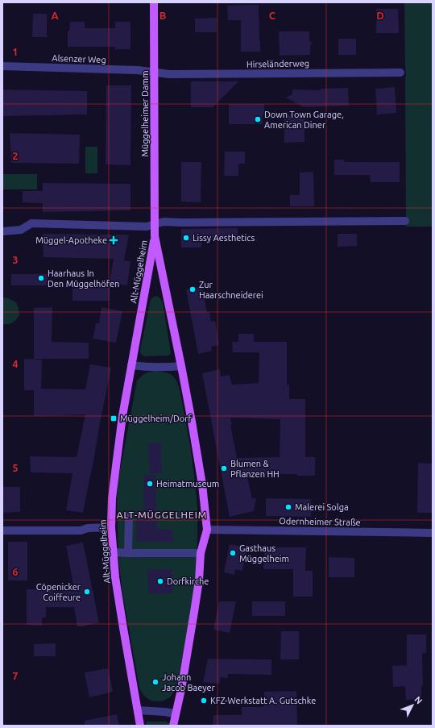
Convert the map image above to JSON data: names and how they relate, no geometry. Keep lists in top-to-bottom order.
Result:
{
  "streets": {
    "main road": ["Müggelheimer Damm", "Alt-Müggelheim"],
    "street": ["Alsenzer Weg", "Hirseländerweg", "Odernheimer Straße"]
  },
  "crossings": [
    ["Alsenzer Weg", "Hirseländerweg"],
    ["Alsenzer Weg", "Müggelheimer Damm"],
    ["Hirseländerweg", "Müggelheimer Damm"],
    ["Müggelheimer Damm", "Alt-Müggelheim"],
    ["Alt-Müggelheim", "Odernheimer Straße"]
  ],
  "districts": ["ALT-MÜGGELHEIM"],
  "places": {
    "other": [
      "Down Town Garage, American Diner",
      "Lissy Aesthetics",
      "Haarhaus In Den Müggelhöfen",
      "Zur Haarschneiderei",
      "Blumen & Pflanzen HH",
      "Heimatmuseum",
      "Malerei Solga",
      "Gasthaus Müggelheim",
      "Dorfkirche",
      "Cöpenicker Coiffeure",
      "Johann Jacob Baeyer",
      "KFZ-Werkstatt A. Gutschke"
    ],
    "health": ["Müggel-Apotheke"],
    "transit": ["Müggelheim/Dorf"]
  },
  "north": "top right",
  "grid": {
    "columns": [
      "A",
      "B",
      "C",
      "D"
    ],
    "rows": [
      "1",
      "2",
      "3",
      "4",
      "5",
      "6",
      "7"
    ]
  }
}
